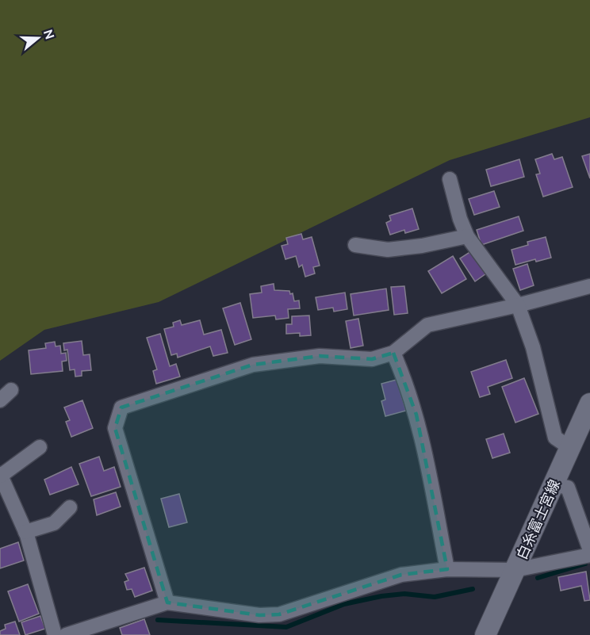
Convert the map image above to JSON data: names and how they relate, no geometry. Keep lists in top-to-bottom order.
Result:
{
  "streets": {
    "main road": ["白糸富士宮線"]
  },
  "north": "right"
}
